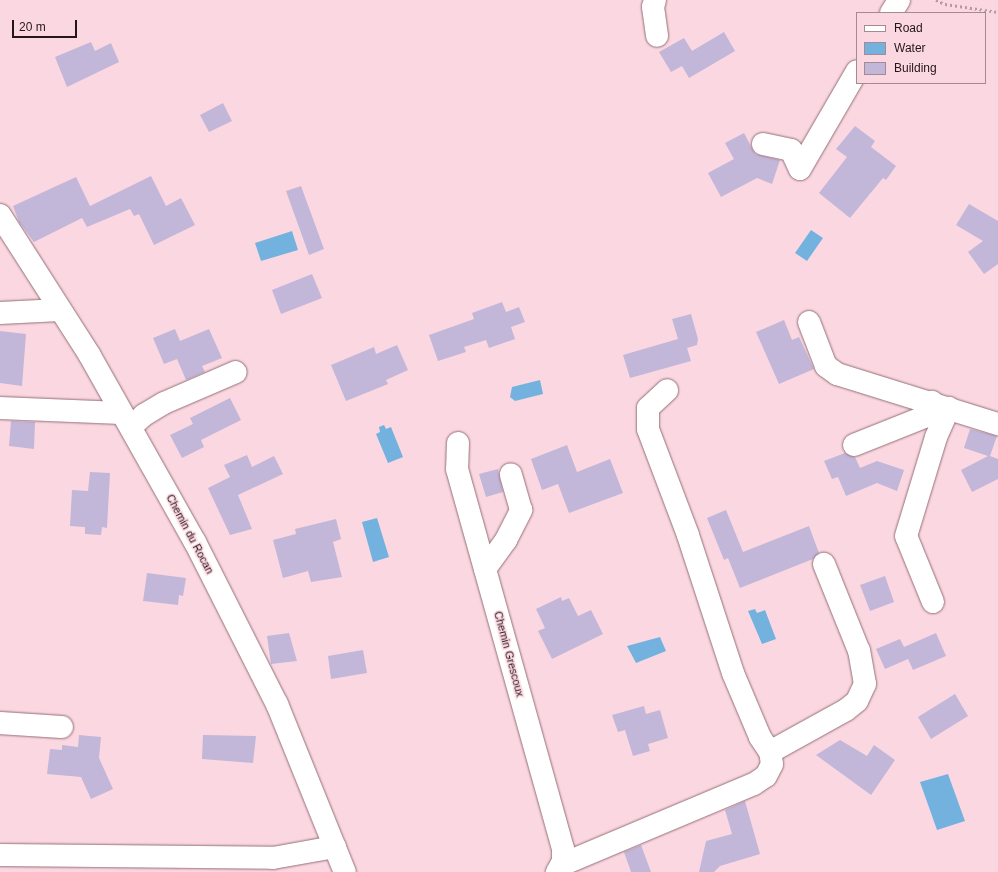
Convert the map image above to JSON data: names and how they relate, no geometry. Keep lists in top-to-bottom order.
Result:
{
  "streets": {
    "street": ["Chemin du Rocan", "Chemin Grescoux"]
  },
  "legend": ["Road", "Water", "Building"],
  "scale_bar": "20 m"
}
